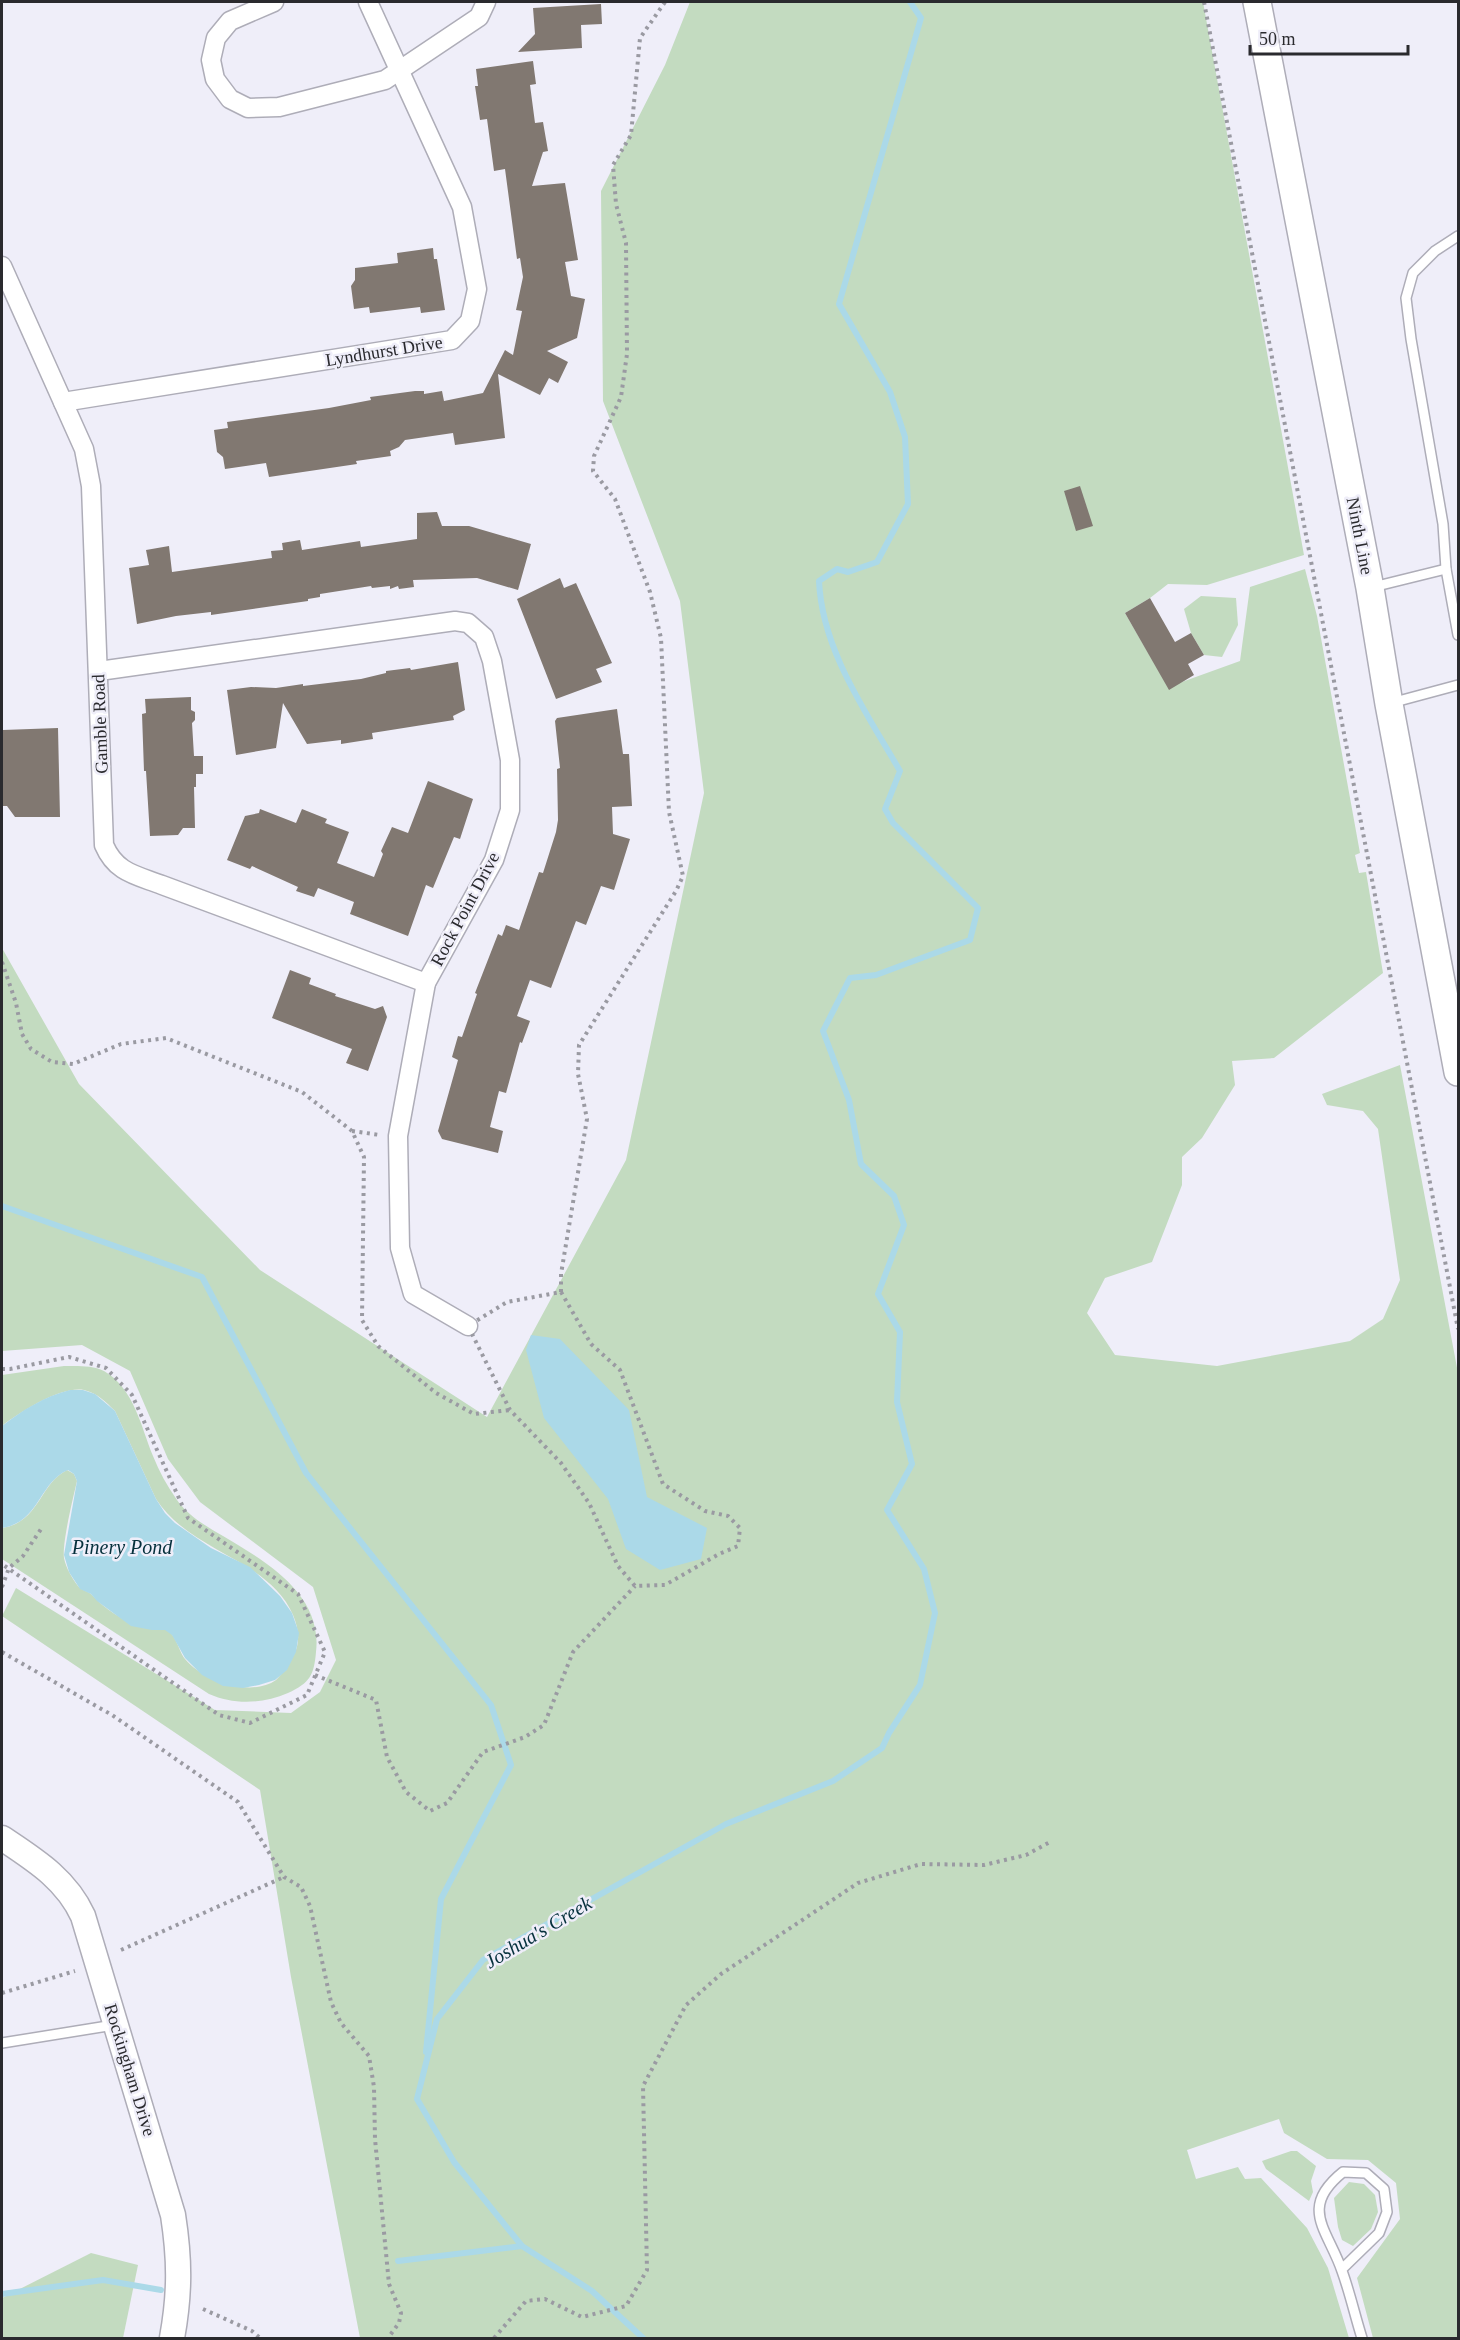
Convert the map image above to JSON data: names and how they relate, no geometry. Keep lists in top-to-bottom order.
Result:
{
  "streets": {
    "main road": ["Ninth Line"],
    "street": [
      "Lyndhurst Drive",
      "Gamble Road",
      "Rock Point Drive",
      "Rockingham Drive"
    ]
  },
  "crossings": [
    ["Lyndhurst Drive", "Gamble Road"],
    ["Gamble Road", "Rock Point Drive"]
  ],
  "water": ["Pinery Pond", "Joshua's Creek"],
  "scale_bar": "50 m"
}
